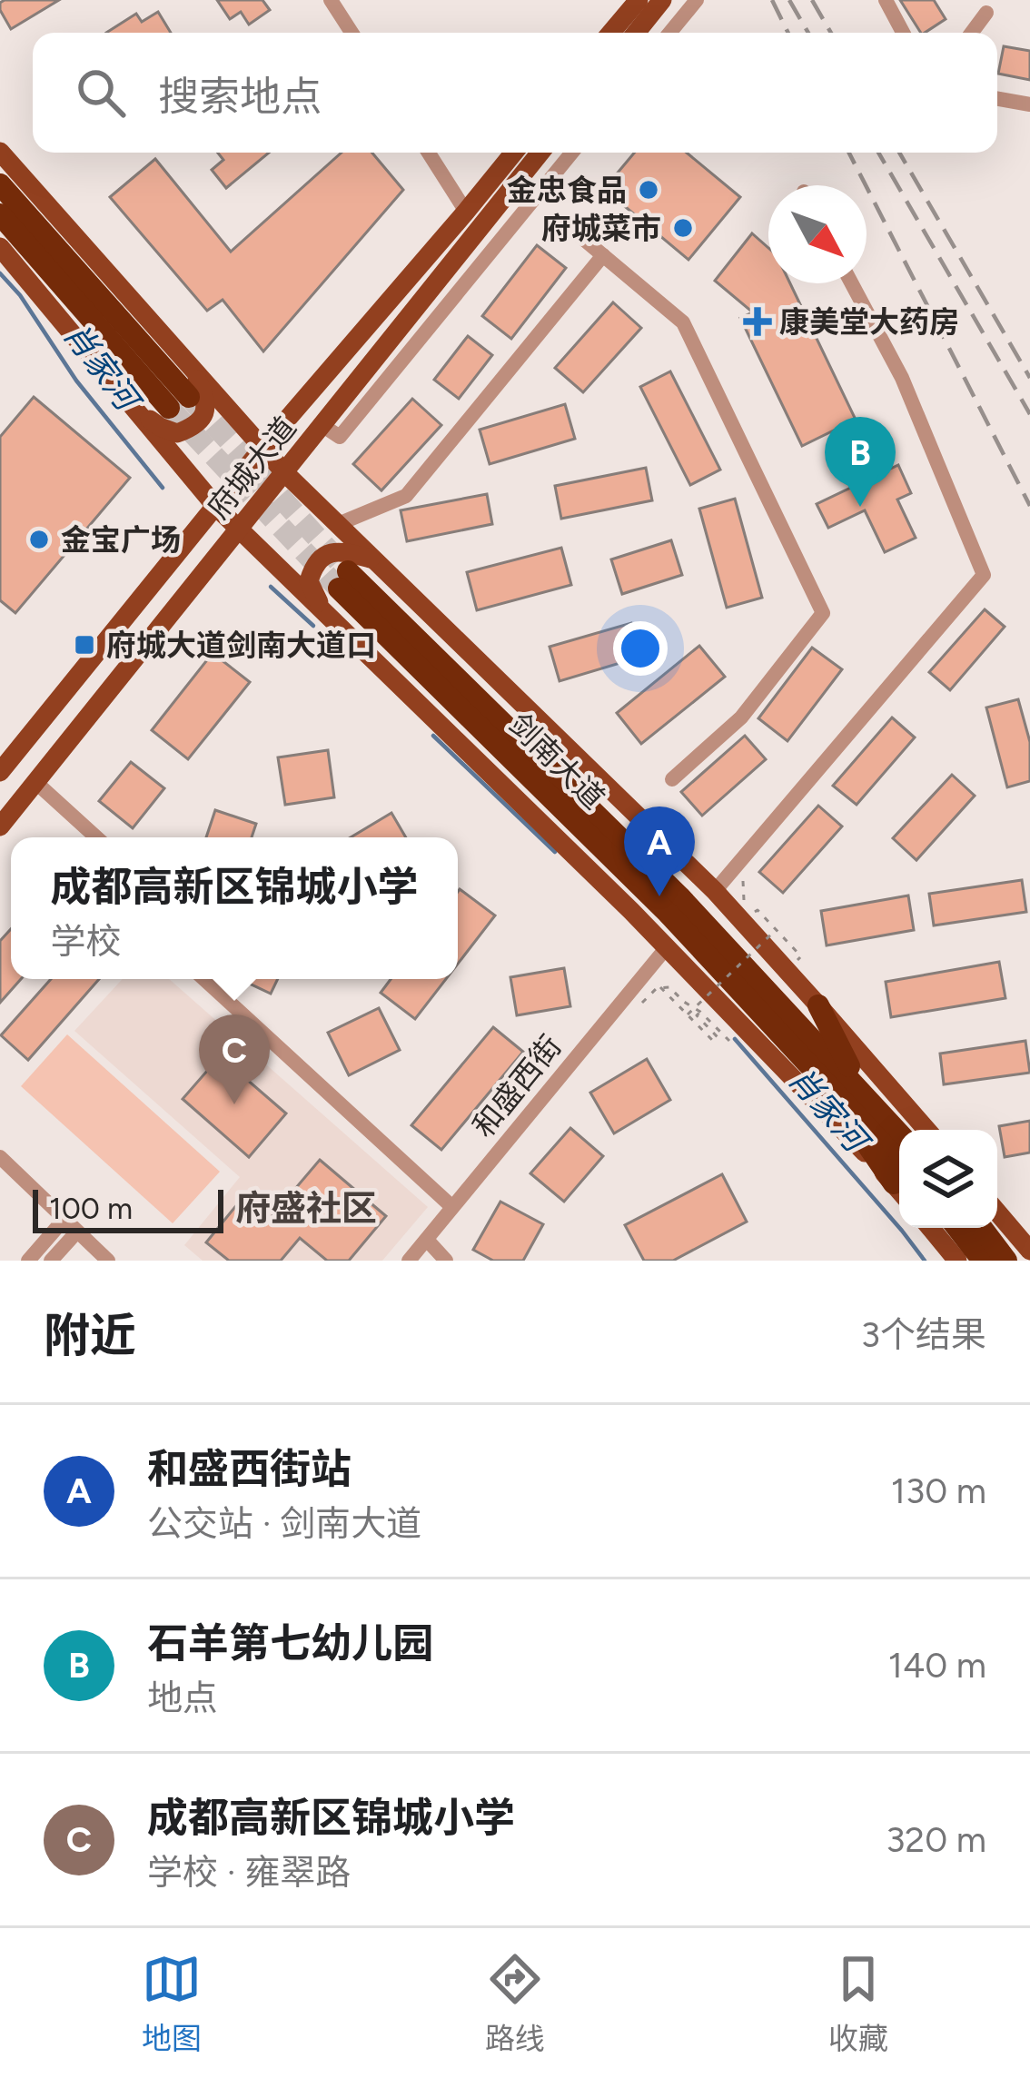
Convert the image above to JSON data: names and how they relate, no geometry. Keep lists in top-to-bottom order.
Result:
{
  "streets": {
    "highway": ["剑南大道"],
    "main road": ["府城大道"],
    "street": ["和盛西街"]
  },
  "districts": ["府盛社区"],
  "water": ["肖家河"],
  "places": {
    "other": ["金忠食品", "府城菜市", "金宝广场"],
    "health": ["康美堂大药房"],
    "transit": ["府城大道剑南大道口"]
  },
  "scale_bar": "100 m",
  "north": "bottom right",
  "page": {
    "search": "搜索地点",
    "pins": ["B", "A", "C"],
    "popup": ["成都高新区锦城小学", "学校"],
    "scale": "100 m",
    "heading": ["附近", "3个结果"],
    "list": [
      {
        "mark": "A",
        "name": "和盛西街站",
        "note": "公交站 · 剑南大道",
        "value": "130 m"
      },
      {
        "mark": "B",
        "name": "石羊第七幼儿园",
        "note": "地点",
        "value": "140 m"
      },
      {
        "mark": "C",
        "name": "成都高新区锦城小学",
        "note": "学校 · 雍翠路",
        "value": "320 m"
      }
    ],
    "nav": ["地图", "路线", "收藏"]
  }
}
